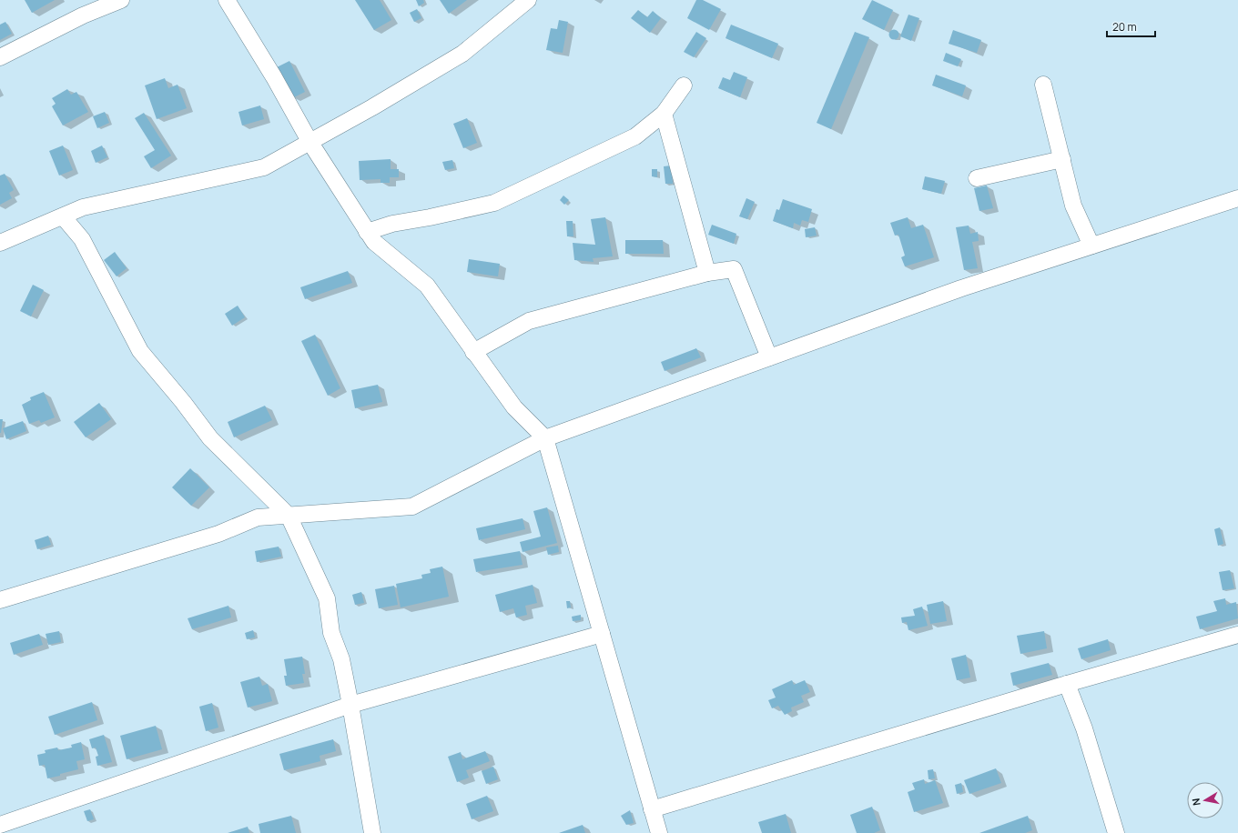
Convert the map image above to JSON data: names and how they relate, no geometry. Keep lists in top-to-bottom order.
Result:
{
  "scale_bar": "20 m",
  "north": "left"
}
